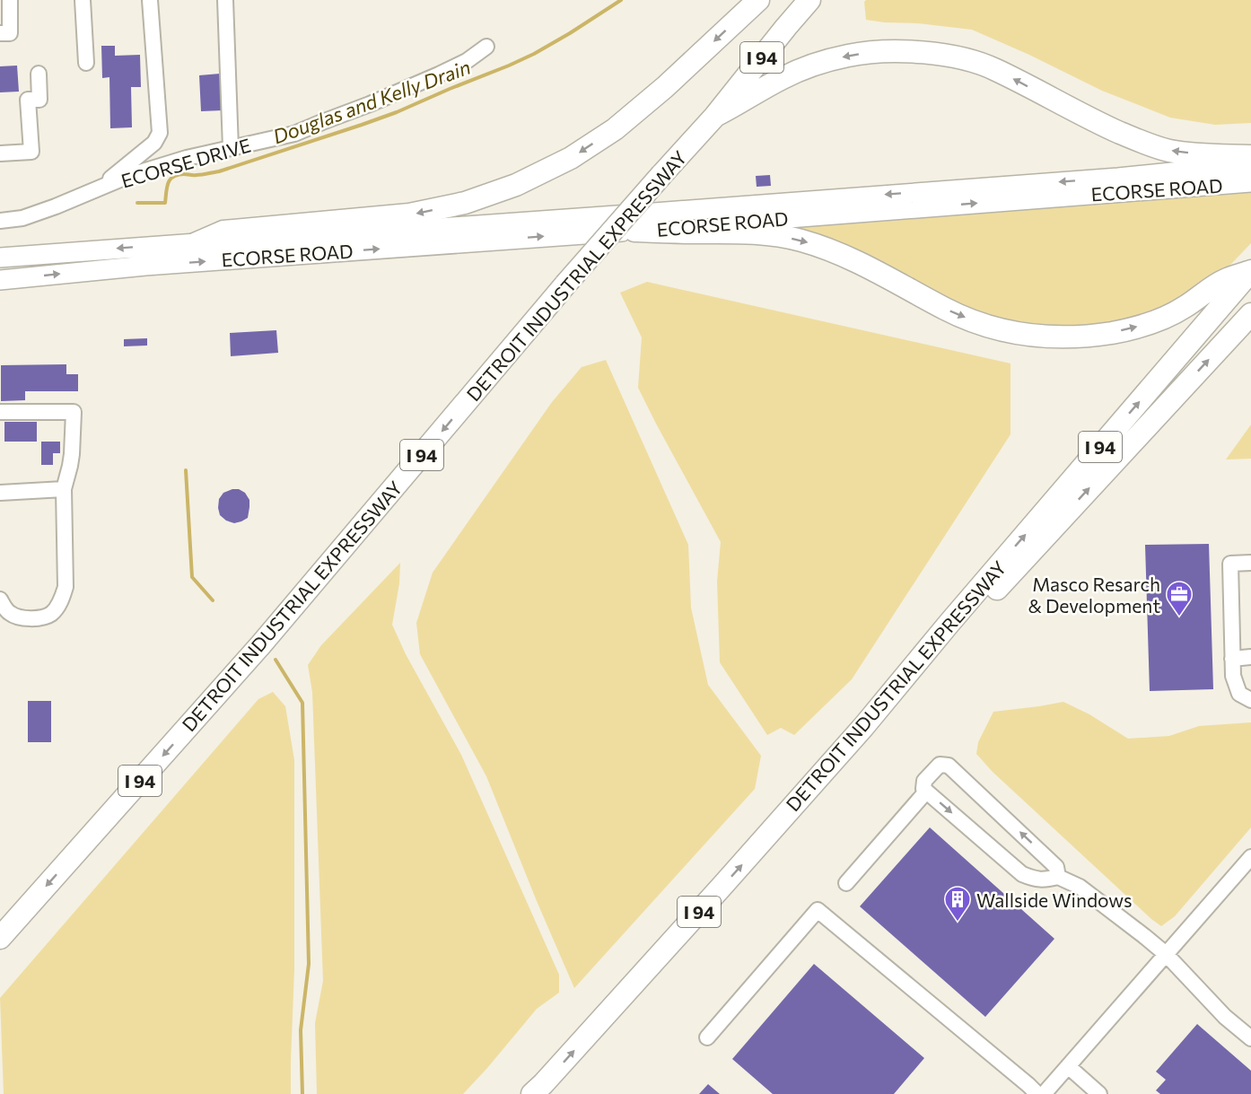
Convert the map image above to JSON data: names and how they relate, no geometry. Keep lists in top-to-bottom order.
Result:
{
  "streets": {
    "highway": ["I 94", "DETROIT INDUSTRIAL EXPRESSWAY"],
    "main road": ["ECORSE ROAD"],
    "street": ["ECORSE DRIVE"]
  },
  "water": ["Douglas and Kelly Drain"],
  "places": {
    "office": ["Masco Resarch & Development"],
    "building": ["Wallside Windows"]
  }
}
